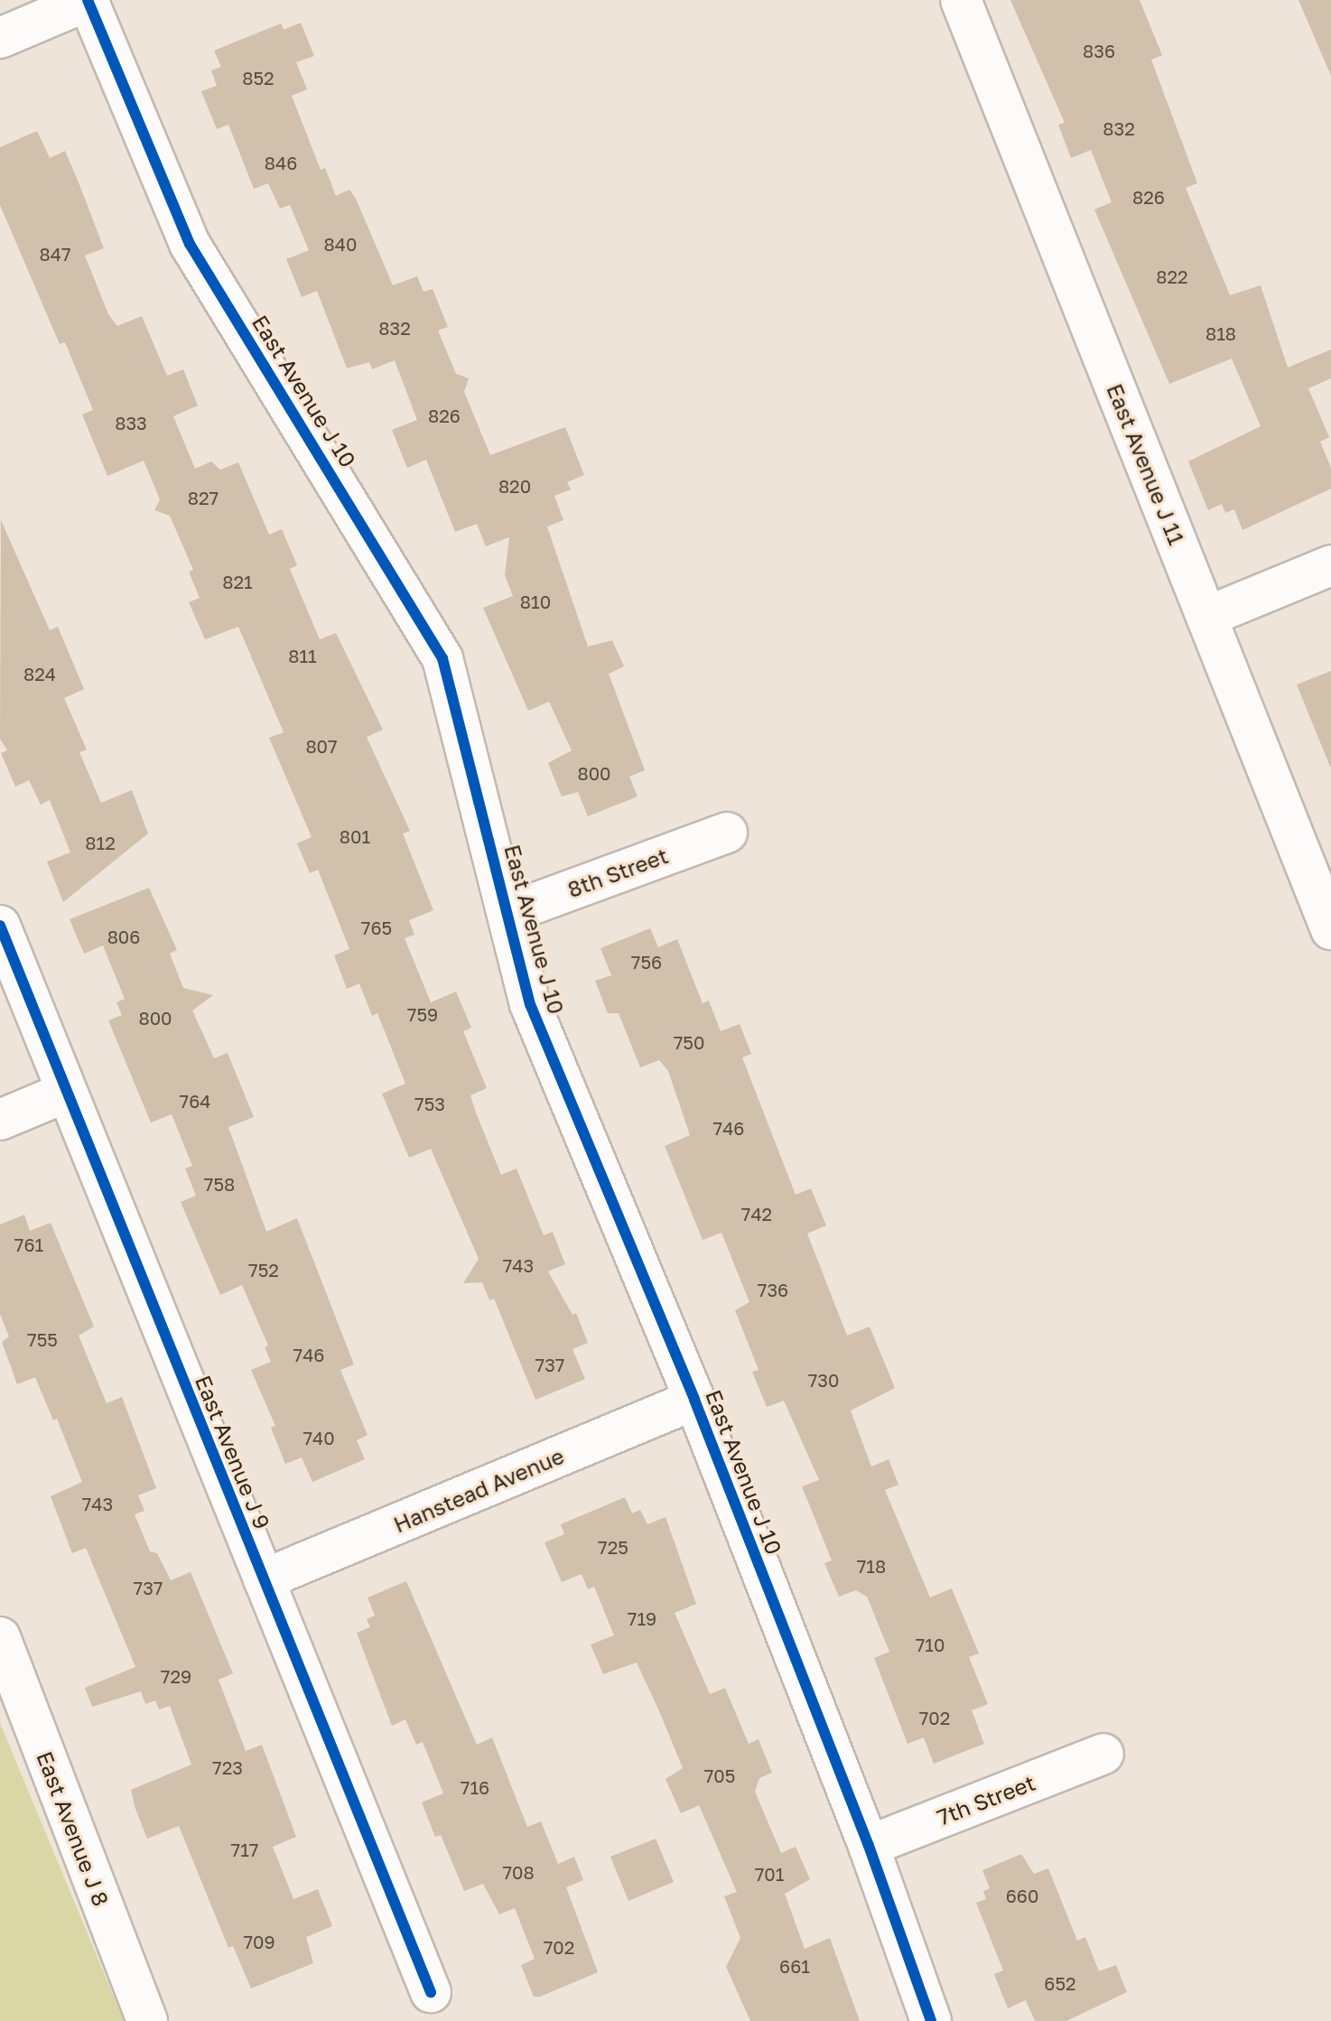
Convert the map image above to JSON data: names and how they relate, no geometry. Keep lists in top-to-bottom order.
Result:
{
  "streets": {
    "street": [
      "East Avenue J 10",
      "East Avenue J 11",
      "8th Street",
      "East Avenue J 9",
      "Hanstead Avenue",
      "7th Street",
      "East Avenue J 8"
    ]
  },
  "crossings": [
    ["East Avenue J 10", "8th Street"],
    ["East Avenue J 10", "Hanstead Avenue"],
    ["East Avenue J 10", "7th Street"],
    ["East Avenue J 9", "Hanstead Avenue"]
  ],
  "house_numbers": [
    "836",
    "852",
    "832",
    "846",
    "826",
    "840",
    "847",
    "822",
    "832",
    "818",
    "826",
    "833",
    "820",
    "827",
    "821",
    "810",
    "811",
    "824",
    "807",
    "800",
    "801",
    "812",
    "765",
    "806",
    "756",
    "759",
    "800",
    "750",
    "764",
    "753",
    "746",
    "758",
    "742",
    "761",
    "743",
    "752",
    "736",
    "755",
    "746",
    "737",
    "730",
    "740",
    "743",
    "725",
    "718",
    "737",
    "719",
    "710",
    "729",
    "702",
    "723",
    "705",
    "716",
    "717",
    "708",
    "701",
    "660",
    "709",
    "702",
    "661",
    "652"
  ]
}
